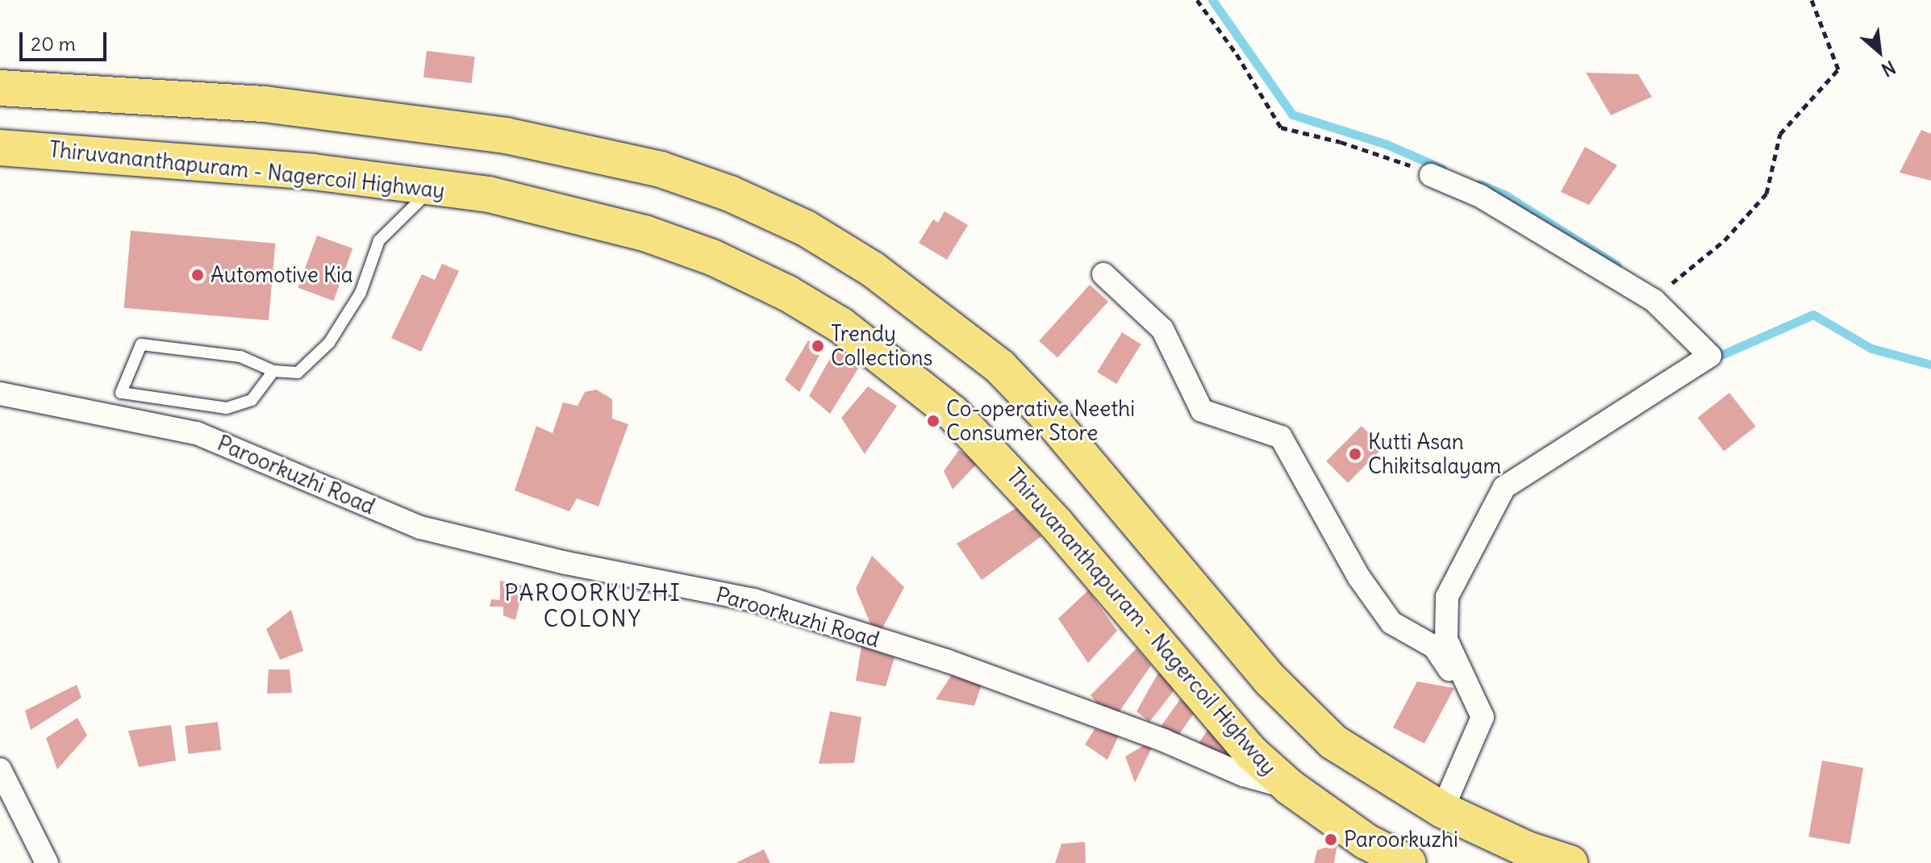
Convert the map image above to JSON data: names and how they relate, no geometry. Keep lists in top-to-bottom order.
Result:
{
  "streets": {
    "main road": ["Thiruvananthapuram - Nagercoil Highway"],
    "street": ["Paroorkuzhi Road"]
  },
  "crossings": [
    ["Thiruvananthapuram - Nagercoil Highway", "Paroorkuzhi Road"]
  ],
  "districts": ["PAROORKUZHI COLONY"],
  "places": [
    "Automotive Kia",
    "Trendy Collections",
    "Co-operative Neethi Consumer Store",
    "Kutti Asan Chikitsalayam",
    "Paroorkuzhi"
  ],
  "scale_bar": "20 m",
  "north": "bottom right"
}
